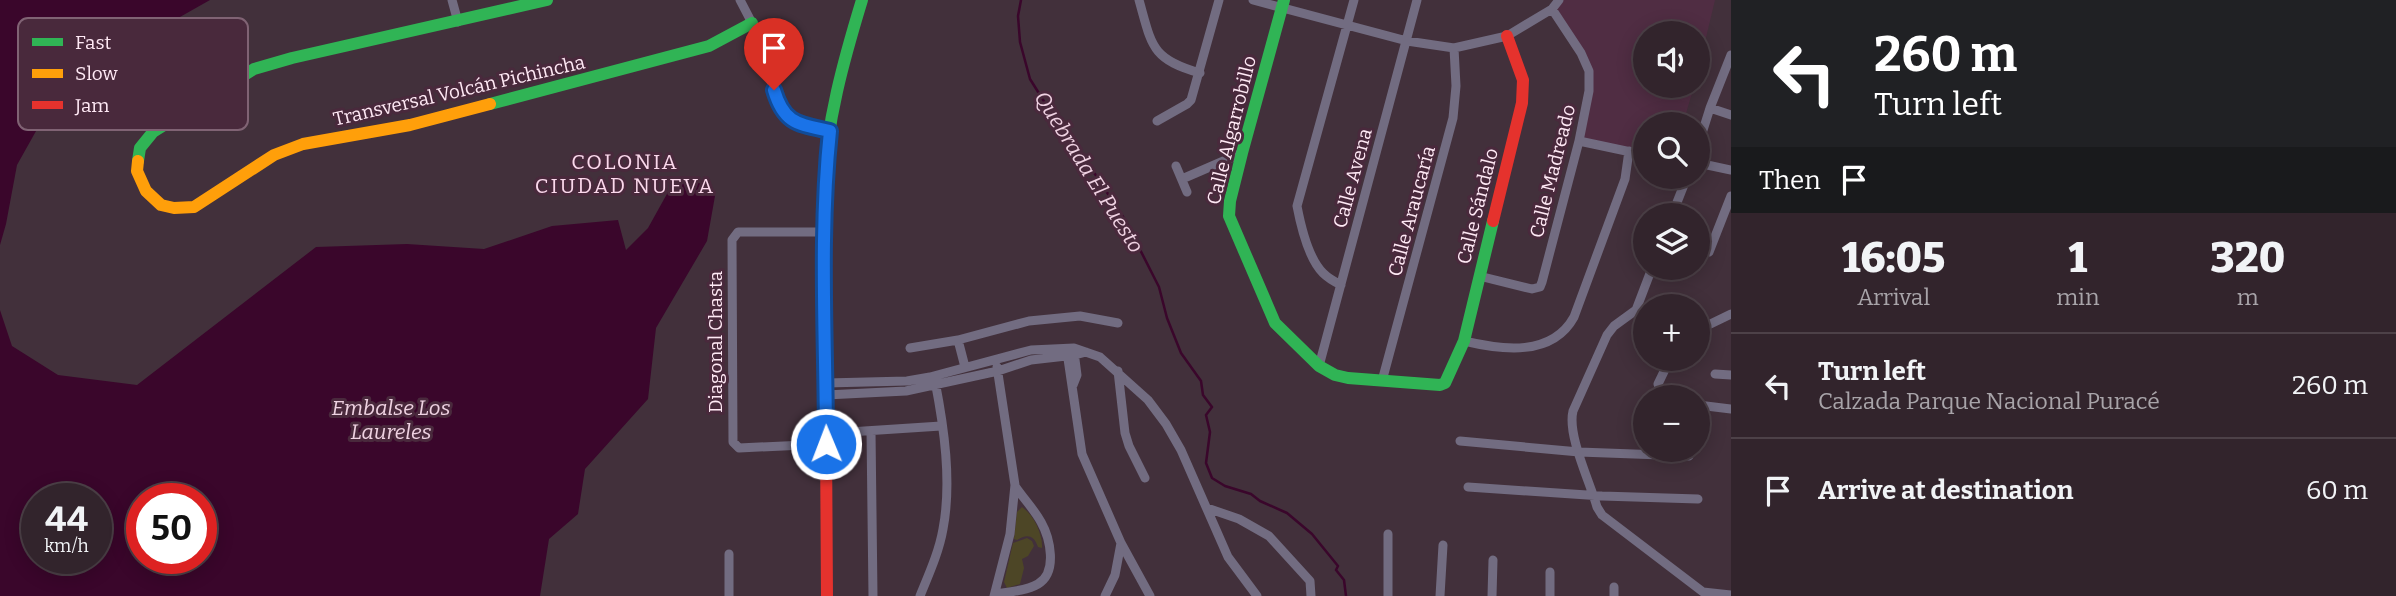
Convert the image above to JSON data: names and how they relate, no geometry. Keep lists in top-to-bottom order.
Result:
{
  "streets": {
    "street": [
      "Transversal Volcán Pichincha",
      "Calle Algarrobillo",
      "Calle Madreado",
      "Calle Avena",
      "Calle Sándalo",
      "Calle Araucaría",
      "Diagonal Chasta"
    ]
  },
  "crossings": [
    ["Calle Algarrobillo", "Calle Avena"],
    ["Calle Algarrobillo", "Calle Sándalo"],
    ["Calle Algarrobillo", "Calle Araucaría"],
    ["Calle Madreado", "Calle Sándalo"]
  ],
  "districts": ["COLONIA CIUDAD NUEVA"],
  "water": ["Quebrada El Puesto", "Embalse Los Laureles"],
  "legend": ["Fast", "Slow", "Jam"],
  "page": {
    "turn": ["260 m", "Turn left"],
    "map_buttons": ["+", "−"],
    "then": "Then",
    "eta": [
      "16:05",
      "Arrival",
      "1",
      "min",
      "320",
      "m"
    ],
    "list": [
      {
        "name": "Turn left",
        "note": "Calzada Parque Nacional Puracé",
        "value": "260 m"
      },
      {
        "name": "Arrive at destination",
        "value": "60 m"
      }
    ],
    "speed": "44 km/h",
    "limit": "50"
  }
}
